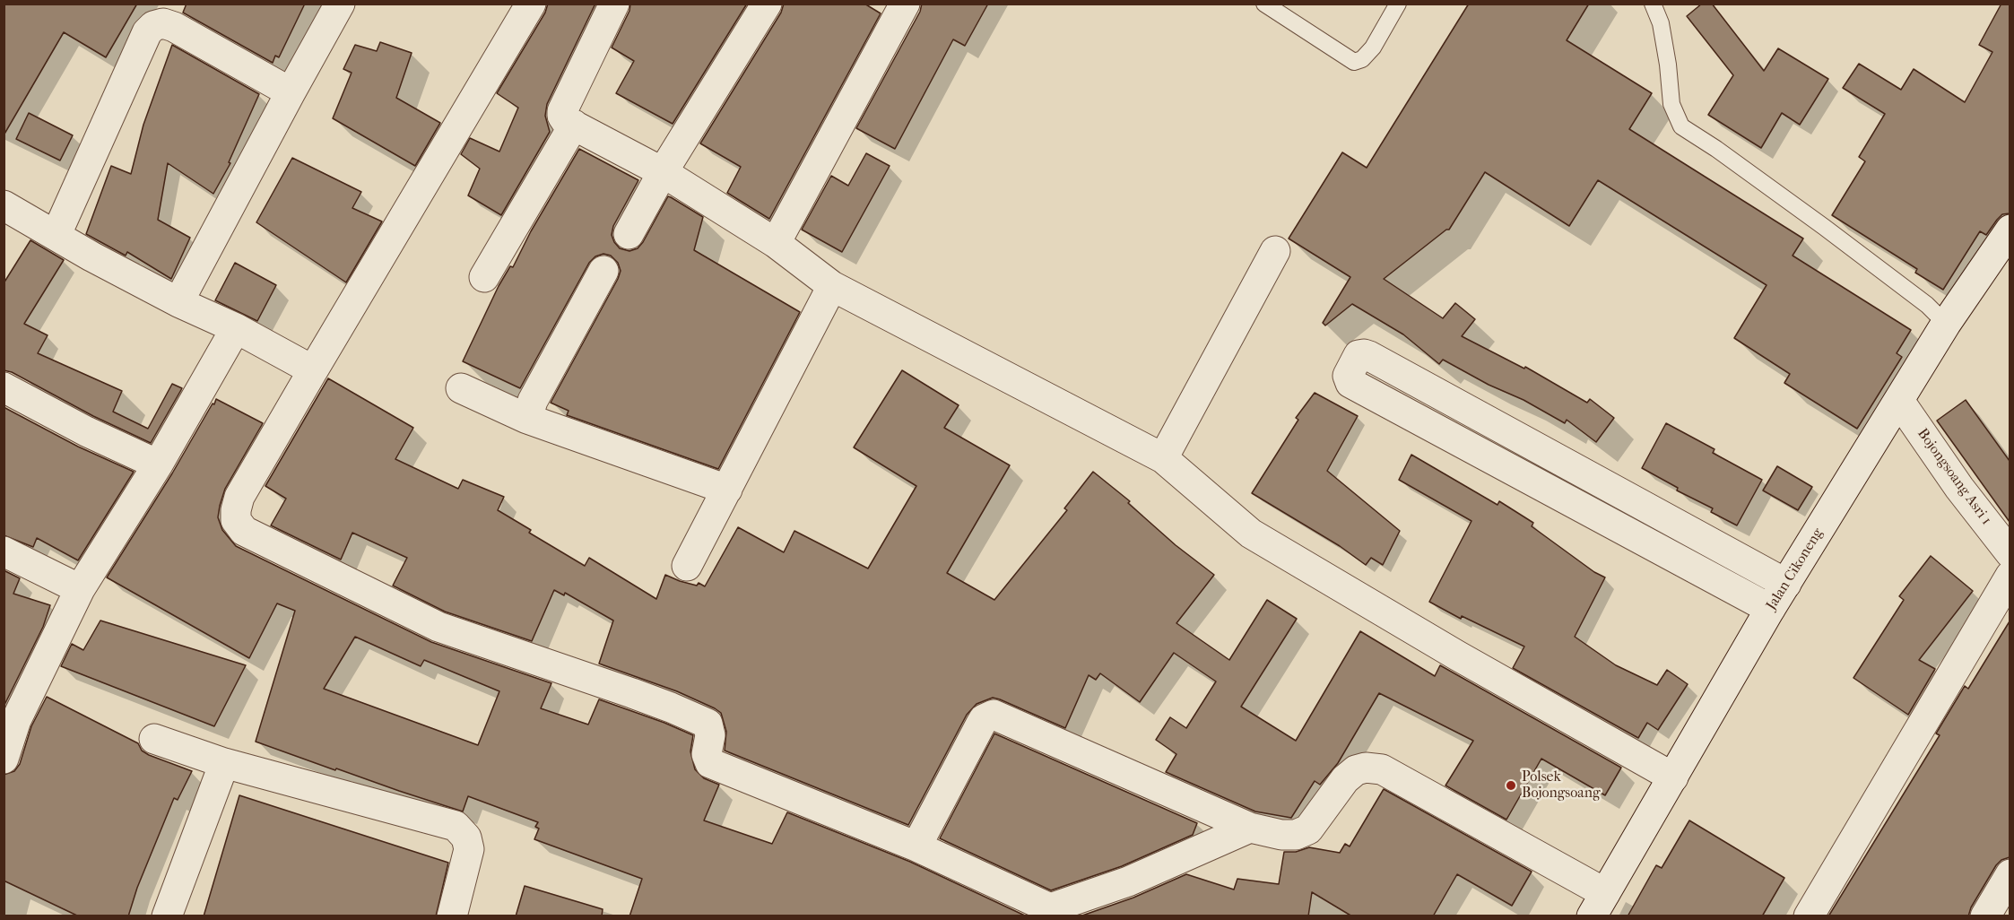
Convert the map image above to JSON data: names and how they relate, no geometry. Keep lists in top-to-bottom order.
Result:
{
  "streets": {
    "street": ["Bojongsoang Asri 1", "Jalan Cikoneng"]
  },
  "crossings": [
    ["Bojongsoang Asri 1", "Jalan Cikoneng"]
  ],
  "places": ["Polsek Bojongsoang"]
}
